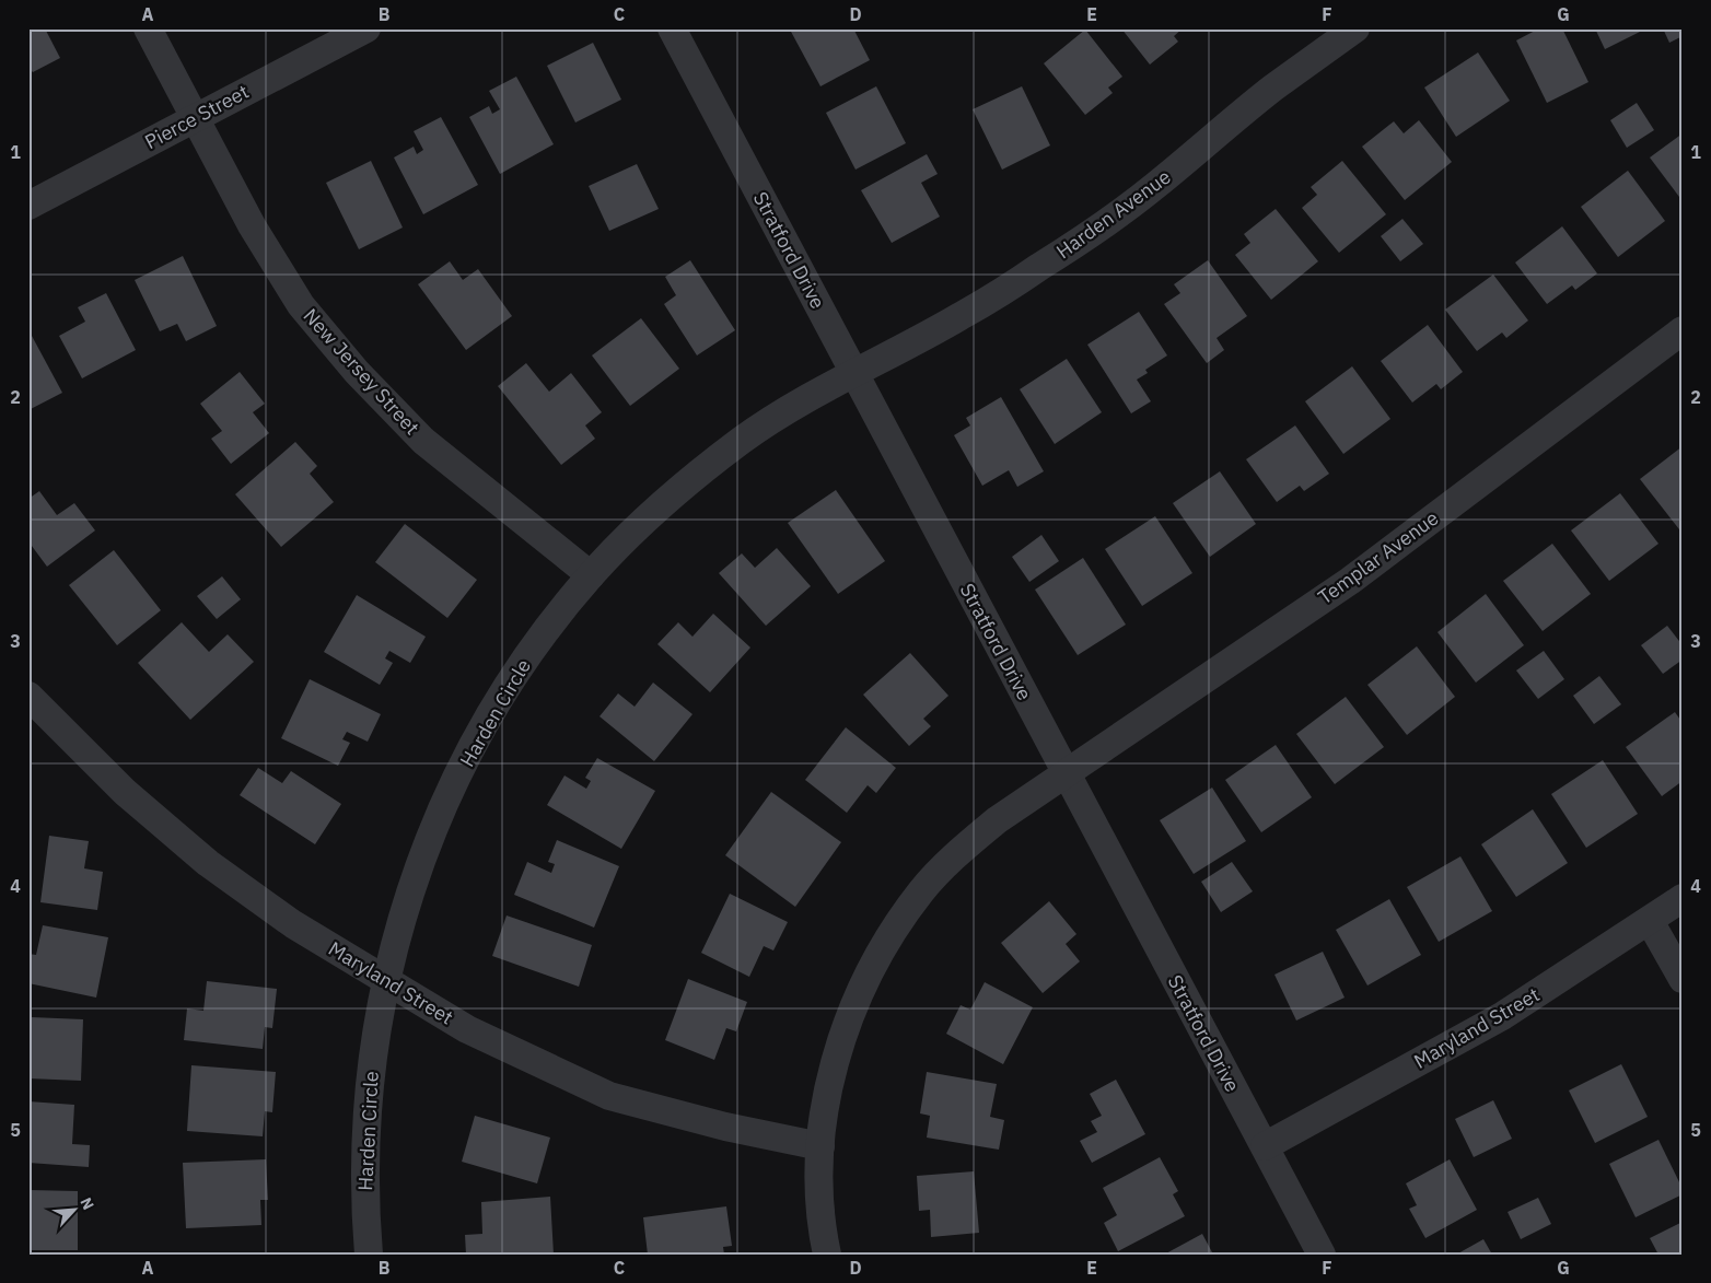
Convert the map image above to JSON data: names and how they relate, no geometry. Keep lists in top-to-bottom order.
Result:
{
  "streets": {
    "street": [
      "Pierce Street",
      "Harden Avenue",
      "Stratford Drive",
      "New Jersey Street",
      "Templar Avenue",
      "Harden Circle",
      "Maryland Street"
    ]
  },
  "crossings": [
    ["Pierce Street", "New Jersey Street"],
    ["Harden Avenue", "Stratford Drive"],
    ["Harden Avenue", "Harden Circle"],
    ["Stratford Drive", "Templar Avenue"],
    ["Stratford Drive", "Harden Circle"],
    ["Stratford Drive", "Maryland Street"],
    ["New Jersey Street", "Harden Circle"],
    ["Templar Avenue", "Maryland Street"],
    ["Harden Circle", "Maryland Street"]
  ],
  "north": "top right",
  "grid": {
    "columns": [
      "A",
      "B",
      "C",
      "D",
      "E",
      "F",
      "G"
    ],
    "rows": [
      "1",
      "2",
      "3",
      "4",
      "5"
    ]
  }
}
